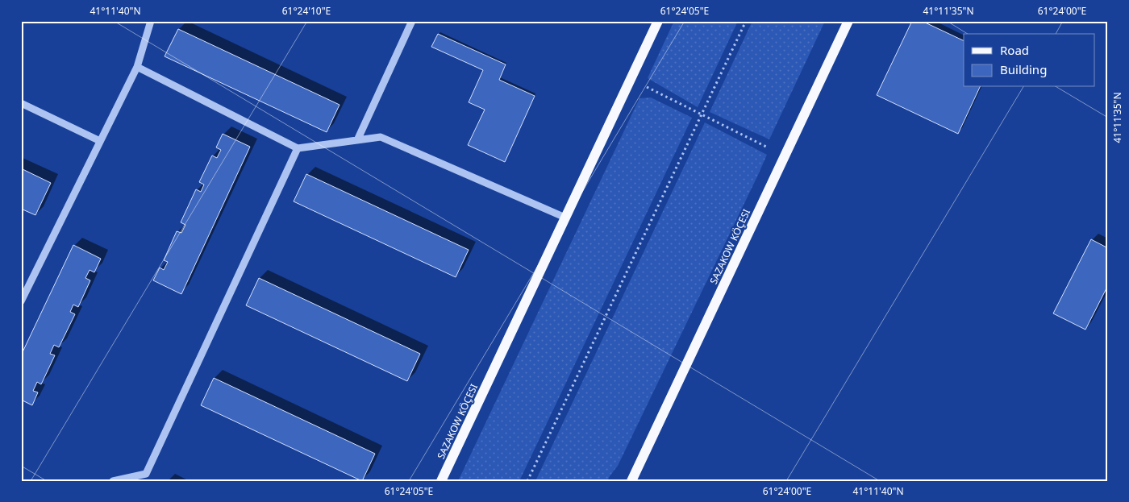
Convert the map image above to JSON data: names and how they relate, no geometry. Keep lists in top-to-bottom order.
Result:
{
  "streets": {
    "main road": ["SAZAKOW KÖÇESI"]
  },
  "legend": ["Road", "Building"],
  "coordinates": [
    "41°11'40\"N",
    "61°24'10\"E",
    "61°24'05\"E",
    "41°11'35\"N",
    "61°24'00\"E"
  ]
}
